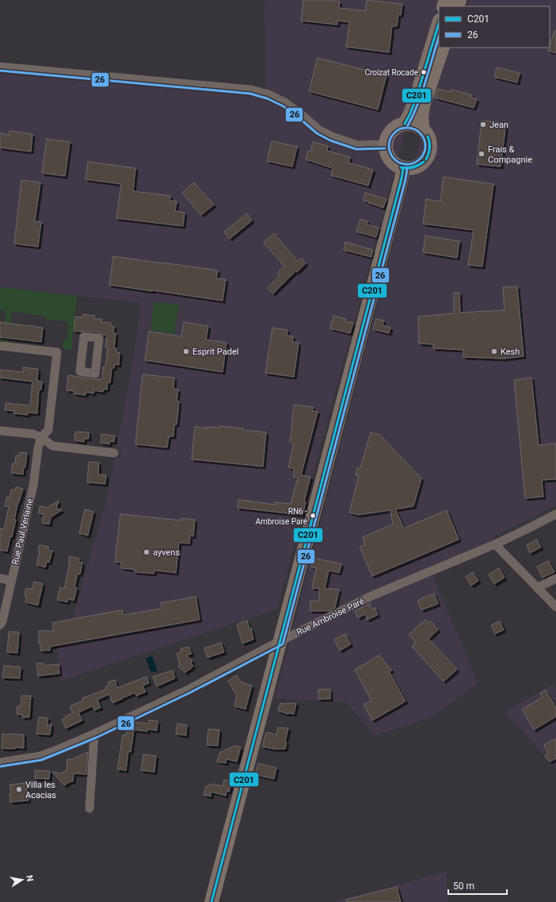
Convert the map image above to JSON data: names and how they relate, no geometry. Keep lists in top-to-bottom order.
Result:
{
  "streets": {
    "street": ["Rue Paul Verlaine", "Rue Ambroise Paré"]
  },
  "places": [
    "Croizat Rocade",
    "Jean",
    "Frais & Compagnie",
    "Esprit Padel",
    "Kesh",
    "RN6 - Ambroise Paré",
    "ayvens",
    "Villa les Acacias"
  ],
  "lines": ["transit line C201", "transit line 26"],
  "legend": ["C201", "26"],
  "scale_bar": "50 m",
  "north": "right"
}
